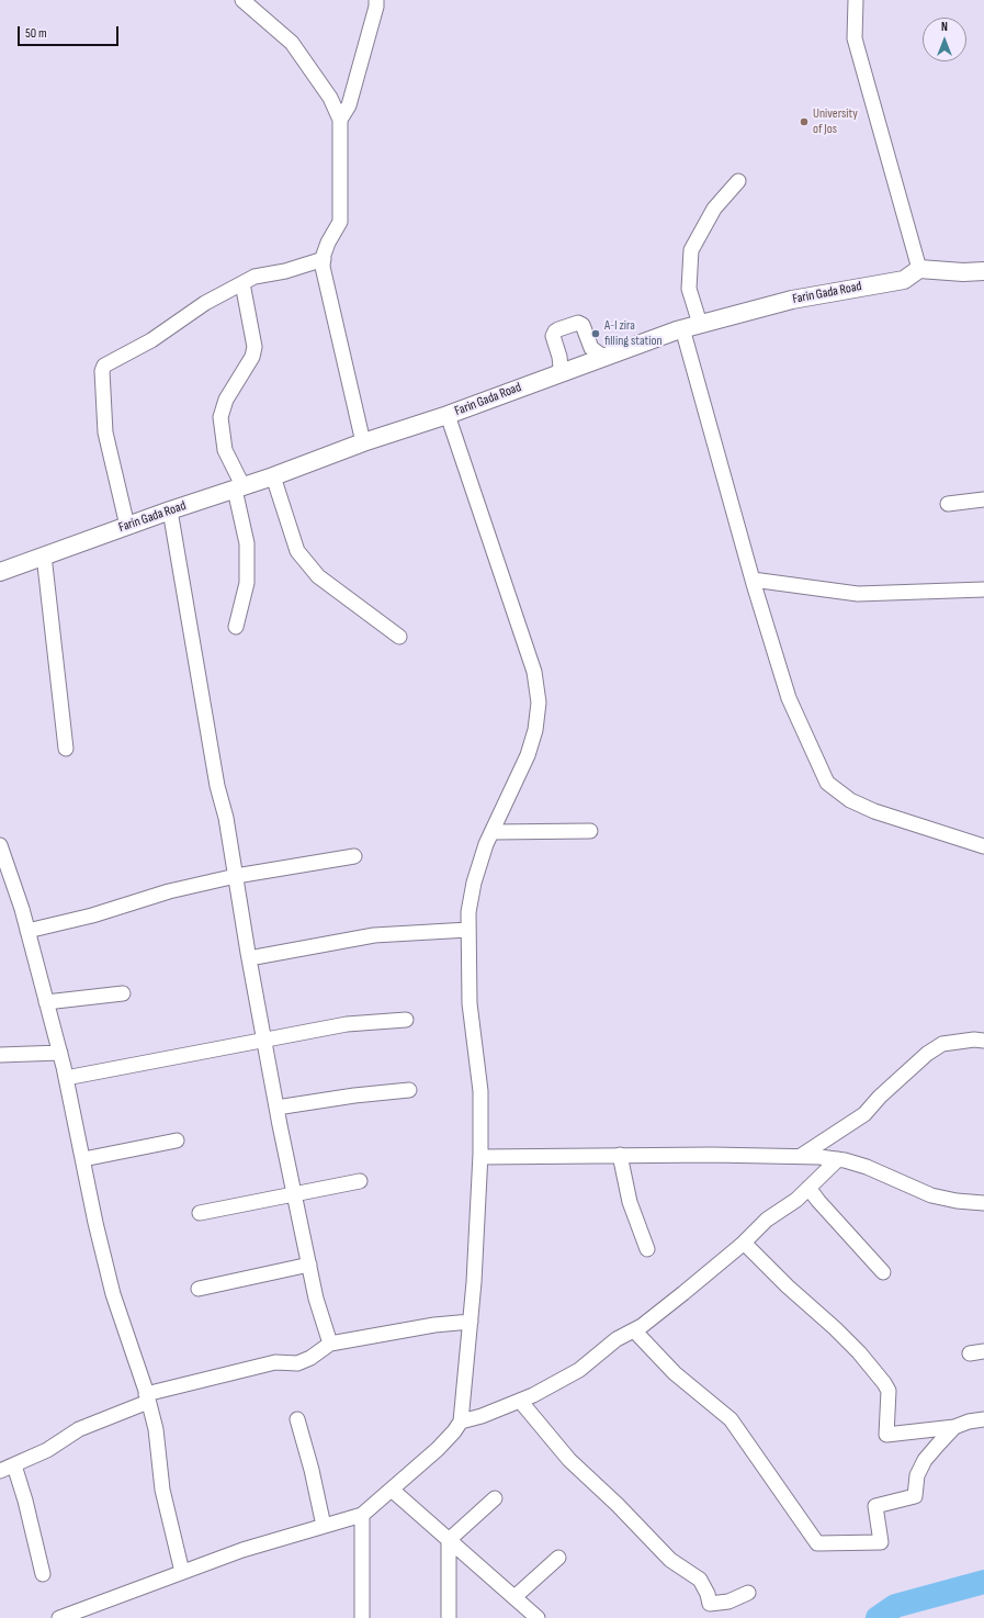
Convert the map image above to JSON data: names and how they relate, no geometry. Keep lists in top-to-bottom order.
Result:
{
  "streets": {
    "main road": ["Farin Gada Road"]
  },
  "places": ["University of Jos", "A-l zira filling station"],
  "scale_bar": "50 m",
  "north": "top"
}
